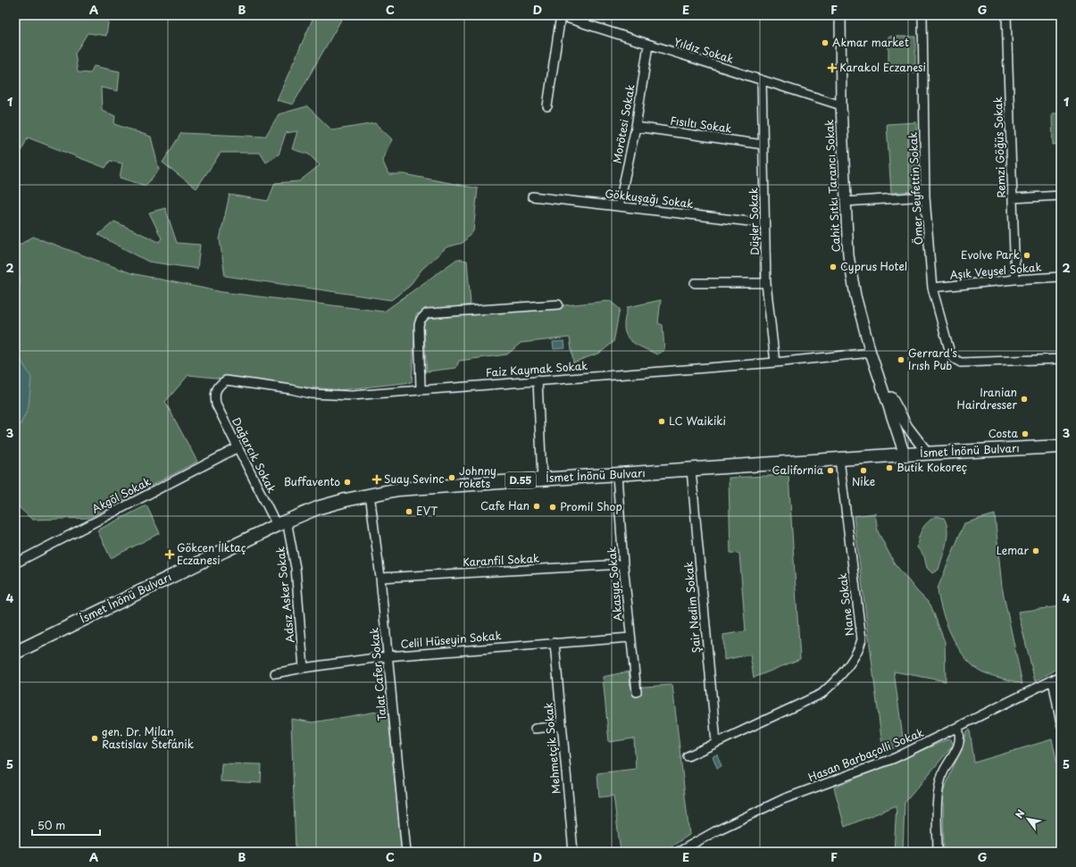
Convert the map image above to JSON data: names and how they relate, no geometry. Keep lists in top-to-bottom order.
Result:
{
  "streets": {
    "main road": ["İsmet İnönü Bulvarı", "D.55"],
    "street": [
      "Yıldız Sokak",
      "Morötesi Sokak",
      "Fısıltı Sokak",
      "Remzi Göğüs Sokak",
      "Cahit Sıtkı Tarancı Sokak",
      "Ömer Seyfettin Sokak",
      "Gökkuşağı Sokak",
      "Düşler Sokak",
      "Aşık Veysel Sokak",
      "Faiz Kaymak Sokak",
      "Dağarcık Sokak",
      "Akgöl Sokak",
      "Karanfil Sokak",
      "Akasya Sokak",
      "Adsız Asker Sokak",
      "Nane Sokak",
      "Şair Nedim Sokak",
      "Celil Hüseyin Sokak",
      "Talat Cafer Sokak",
      "Mehmetçik Sokak",
      "Hasan Barbaçolli Sokak"
    ]
  },
  "crossings": [
    ["Yıldız Sokak", "Morötesi Sokak"],
    ["Yıldız Sokak", "Cahit Sıtkı Tarancı Sokak"],
    ["Yıldız Sokak", "Düşler Sokak"],
    ["Morötesi Sokak", "Fısıltı Sokak"],
    ["Morötesi Sokak", "Gökkuşağı Sokak"],
    ["Fısıltı Sokak", "Düşler Sokak"],
    ["Remzi Göğüs Sokak", "Aşık Veysel Sokak"],
    ["Cahit Sıtkı Tarancı Sokak", "Faiz Kaymak Sokak"],
    ["Cahit Sıtkı Tarancı Sokak", "İsmet İnönü Bulvarı"],
    ["Ömer Seyfettin Sokak", "Aşık Veysel Sokak"],
    ["Gökkuşağı Sokak", "Düşler Sokak"],
    ["Düşler Sokak", "Faiz Kaymak Sokak"],
    ["Faiz Kaymak Sokak", "Dağarcık Sokak"],
    ["İsmet İnönü Bulvarı", "Dağarcık Sokak"],
    ["İsmet İnönü Bulvarı", "Akasya Sokak"],
    ["İsmet İnönü Bulvarı", "Adsız Asker Sokak"],
    ["İsmet İnönü Bulvarı", "Nane Sokak"],
    ["İsmet İnönü Bulvarı", "Şair Nedim Sokak"],
    ["İsmet İnönü Bulvarı", "Talat Cafer Sokak"],
    ["Dağarcık Sokak", "Akgöl Sokak"],
    ["Dağarcık Sokak", "Adsız Asker Sokak"],
    ["Karanfil Sokak", "Akasya Sokak"],
    ["Karanfil Sokak", "Talat Cafer Sokak"],
    ["Akasya Sokak", "Celil Hüseyin Sokak"],
    ["Adsız Asker Sokak", "Celil Hüseyin Sokak"],
    ["Nane Sokak", "Şair Nedim Sokak"],
    ["Celil Hüseyin Sokak", "Talat Cafer Sokak"],
    ["Celil Hüseyin Sokak", "Mehmetçik Sokak"]
  ],
  "places": {
    "other": [
      "Akmar market",
      "Evolve Park",
      "Cyprus Hotel",
      "Gerrard's Irısh Pub",
      "Iranian Hairdresser",
      "LC Waikiki",
      "Costa",
      "Butik Kokoreç",
      "California",
      "Nike",
      "Johnny rokets",
      "Buffavento",
      "Cafe Han",
      "Promil Shop",
      "EVT",
      "Lemar",
      "gen. Dr. Milan Rastislav Štefánik"
    ],
    "health": ["Karakol Eczanesi", "Suay Sevinc", "Gökcen İlktaç Eczanesi"]
  },
  "scale_bar": "50 m",
  "north": "top left",
  "grid": {
    "columns": [
      "A",
      "B",
      "C",
      "D",
      "E",
      "F",
      "G"
    ],
    "rows": [
      "1",
      "2",
      "3",
      "4",
      "5"
    ]
  }
}
